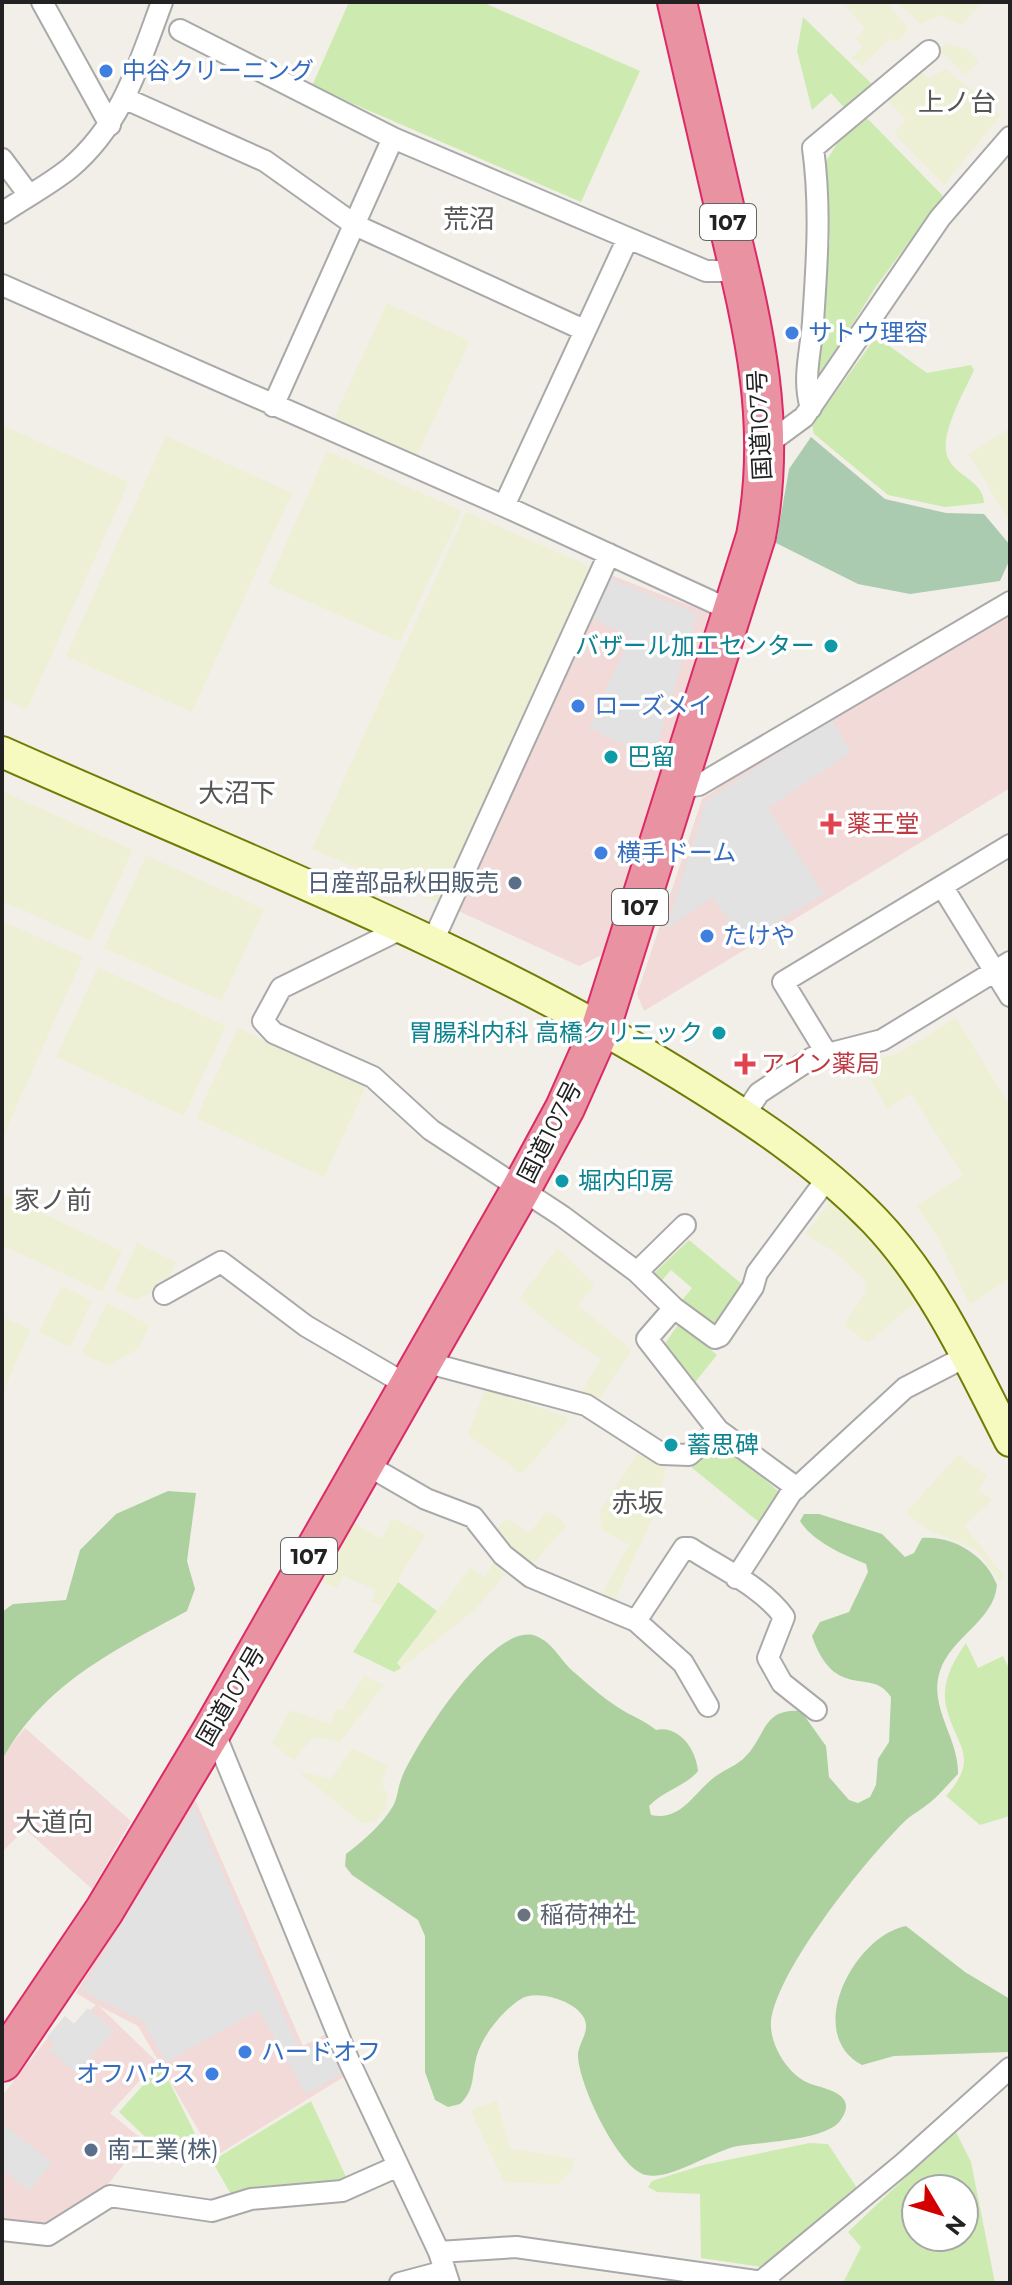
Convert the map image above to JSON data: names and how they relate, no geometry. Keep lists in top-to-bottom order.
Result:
{
  "streets": {
    "highway": ["107", "国道107号"]
  },
  "districts": [
    "上ノ台",
    "荒沼",
    "大沼下",
    "家ノ前",
    "赤坂",
    "大道向"
  ],
  "places": {
    "other": [
      "中谷クリーニング",
      "サトウ理容",
      "バザール加工センター",
      "ローズメイ",
      "巴留",
      "横手ドーム",
      "日産部品秋田販売",
      "たけや",
      "胃腸科内科 高橋クリニック",
      "堀内印房",
      "蓄思碑",
      "稲荷神社",
      "ハードオフ",
      "オフハウス",
      "南工業(株)"
    ],
    "health": ["薬王堂", "アイン薬局"]
  },
  "north": "bottom right"
}
